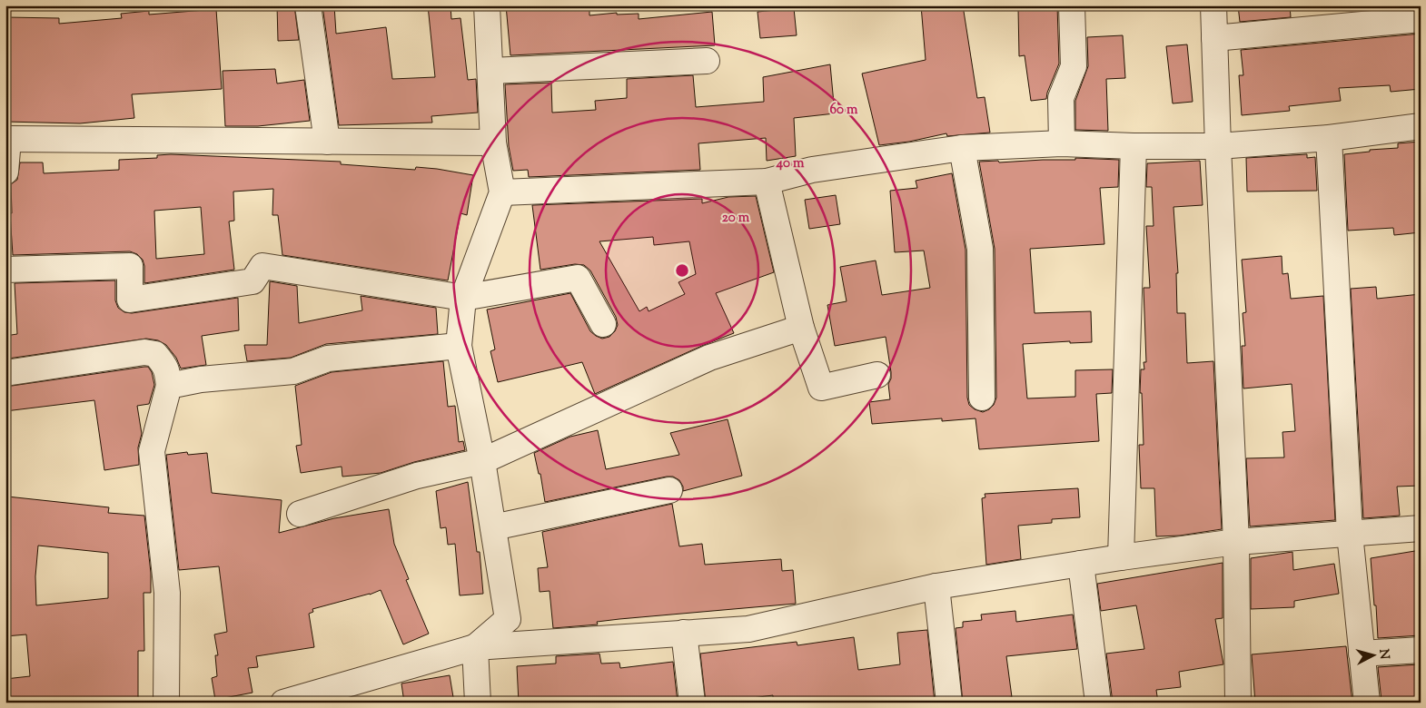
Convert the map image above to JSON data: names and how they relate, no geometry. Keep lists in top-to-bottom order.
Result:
{
  "north": "right",
  "rings": ["60 m", "40 m", "20 m"]
}
